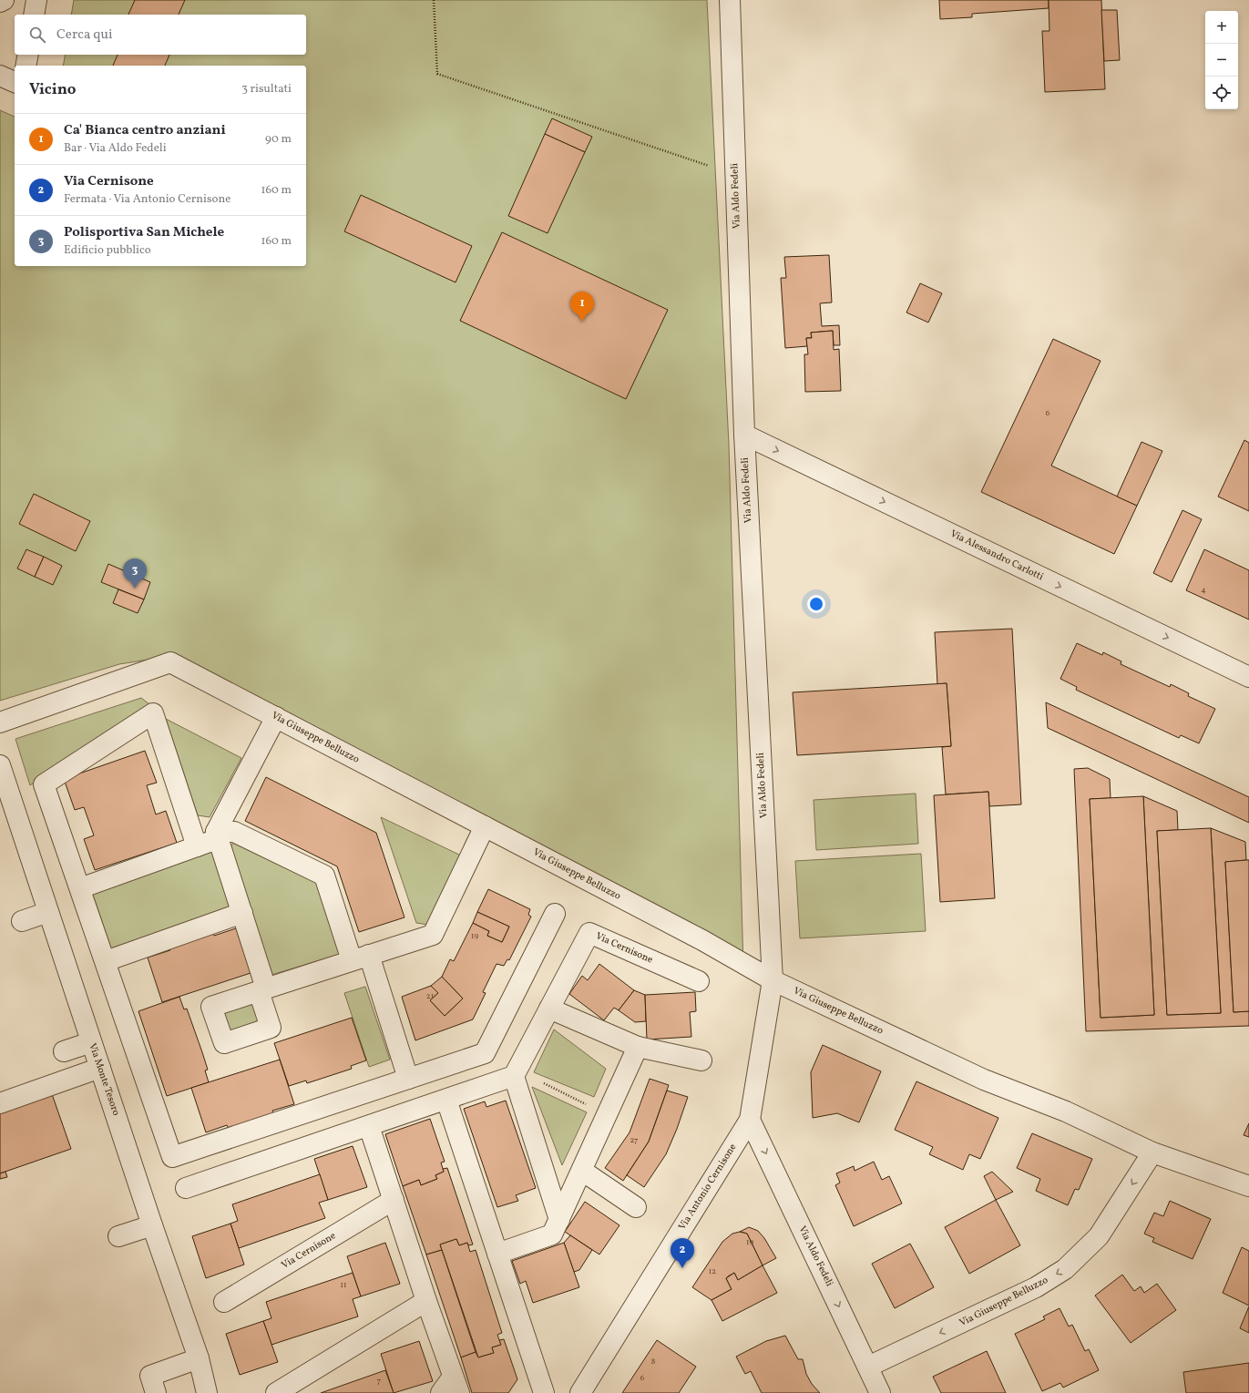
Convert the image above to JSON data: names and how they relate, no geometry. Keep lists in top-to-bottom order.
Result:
{
  "streets": {
    "street": [
      "Via Aldo Fedeli",
      "Via Alessandro Carlotti",
      "Via Giuseppe Belluzzo",
      "Via Cernisone",
      "Via Monte Tesoro",
      "Via Antonio Cernisone"
    ]
  },
  "crossings": [
    ["Via Aldo Fedeli", "Via Alessandro Carlotti"],
    ["Via Aldo Fedeli", "Via Giuseppe Belluzzo"],
    ["Via Aldo Fedeli", "Via Antonio Cernisone"],
    ["Via Giuseppe Belluzzo", "Via Antonio Cernisone"]
  ],
  "one_way": ["Via Alessandro Carlotti"],
  "house_numbers": [
    "6",
    "4",
    "19",
    "21",
    "27",
    "19",
    "12",
    "11",
    "8",
    "6",
    "7"
  ],
  "page": {
    "map_buttons": ["+", "−"],
    "search": "Cerca qui",
    "heading": ["Vicino", "3 risultati"],
    "list": [
      {
        "mark": "1",
        "name": "Ca' Bianca centro anziani",
        "note": "Bar · Via Aldo Fedeli",
        "value": "90 m"
      },
      {
        "mark": "2",
        "name": "Via Cernisone",
        "note": "Fermata · Via Antonio Cernisone",
        "value": "160 m"
      },
      {
        "mark": "3",
        "name": "Polisportiva San Michele",
        "note": "Edificio pubblico",
        "value": "160 m"
      }
    ],
    "pins": ["1", "3", "2"]
  }
}
